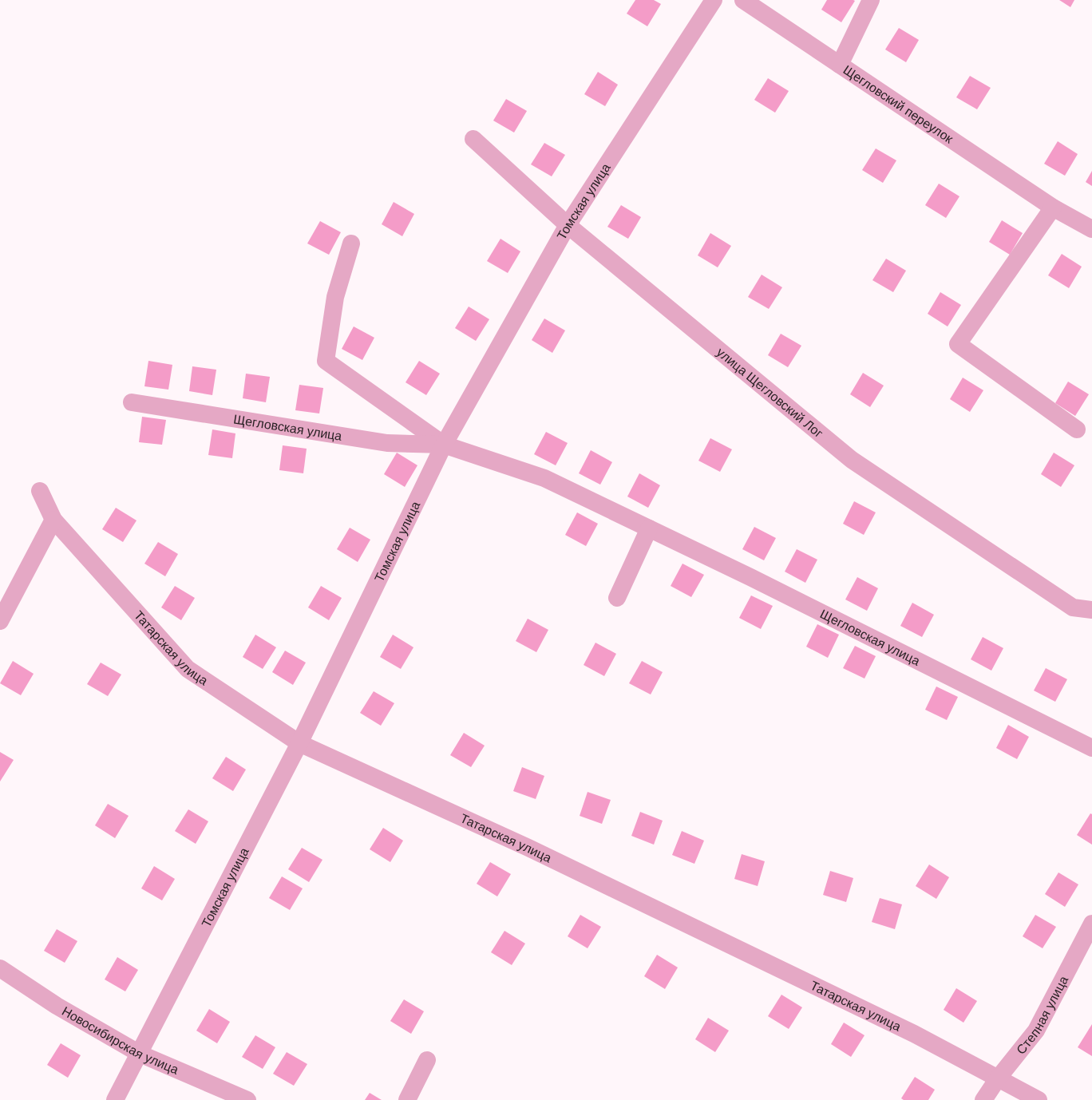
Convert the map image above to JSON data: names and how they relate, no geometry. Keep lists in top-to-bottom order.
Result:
{
  "streets": {
    "street": [
      "Щегловский переулок",
      "Томская улица",
      "улица Щегловский Лог",
      "Щегловская улица",
      "Татарская улица",
      "Степная улица",
      "Новосибирская улица"
    ]
  },
  "crossings": [
    ["Томская улица", "улица Щегловский Лог"],
    ["Томская улица", "Щегловская улица"],
    ["Томская улица", "Татарская улица"],
    ["Томская улица", "Новосибирская улица"],
    ["Татарская улица", "Степная улица"]
  ]
}
